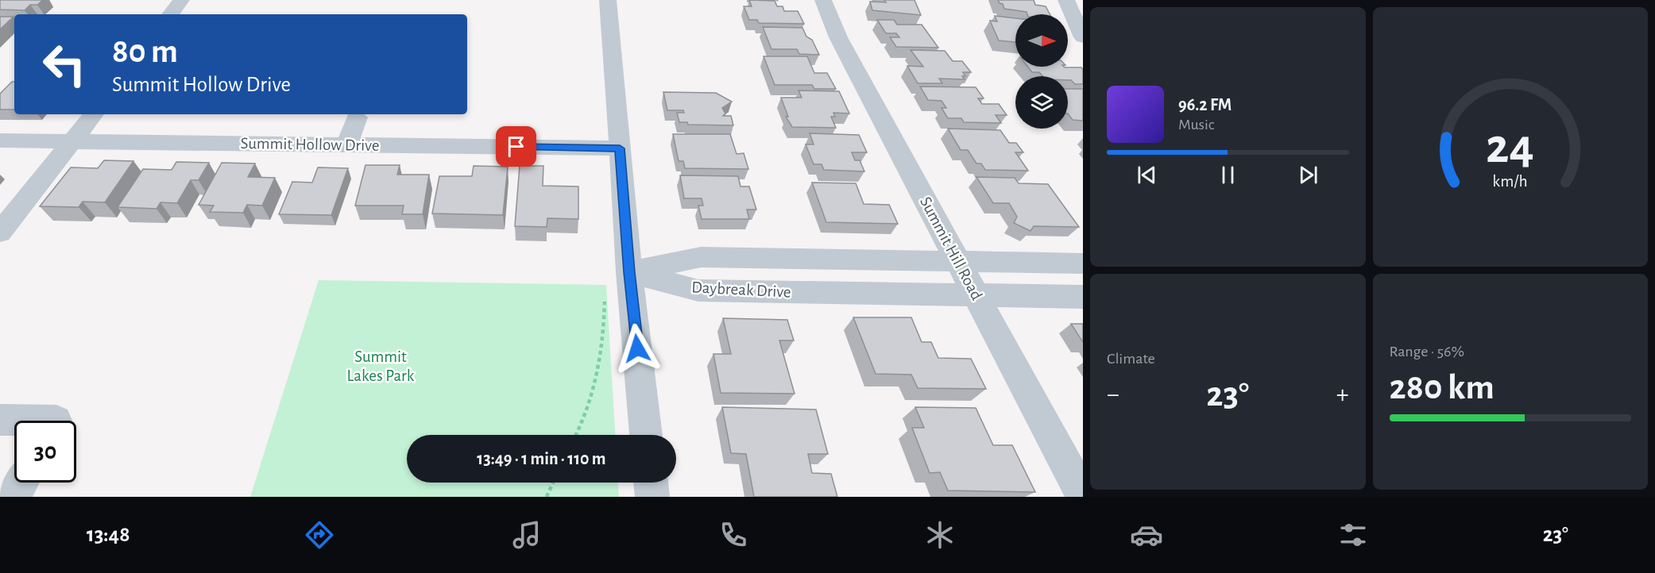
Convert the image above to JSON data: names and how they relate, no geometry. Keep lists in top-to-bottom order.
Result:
{
  "streets": {
    "street": ["Summit Hollow Drive", "Summit Hill Road", "Daybreak Drive"]
  },
  "crossings": [
    ["Summit Hill Road", "Daybreak Drive"]
  ],
  "parks": ["Summit Lakes Park"],
  "north": "right",
  "page": {
    "turn": ["80 m", "Summit Hollow Drive"],
    "song": ["96.2 FM", "Music"],
    "tile": [
      "Climate",
      ["Range · 56%", "280 km"]
    ],
    "heat": ["−", "23°", "+"],
    "limit": "30",
    "trip": "13:49 · 1 min · 110 m",
    "tabs": ["13:48", "23°"],
    "gauge": ["24", "km/h"]
  }
}
